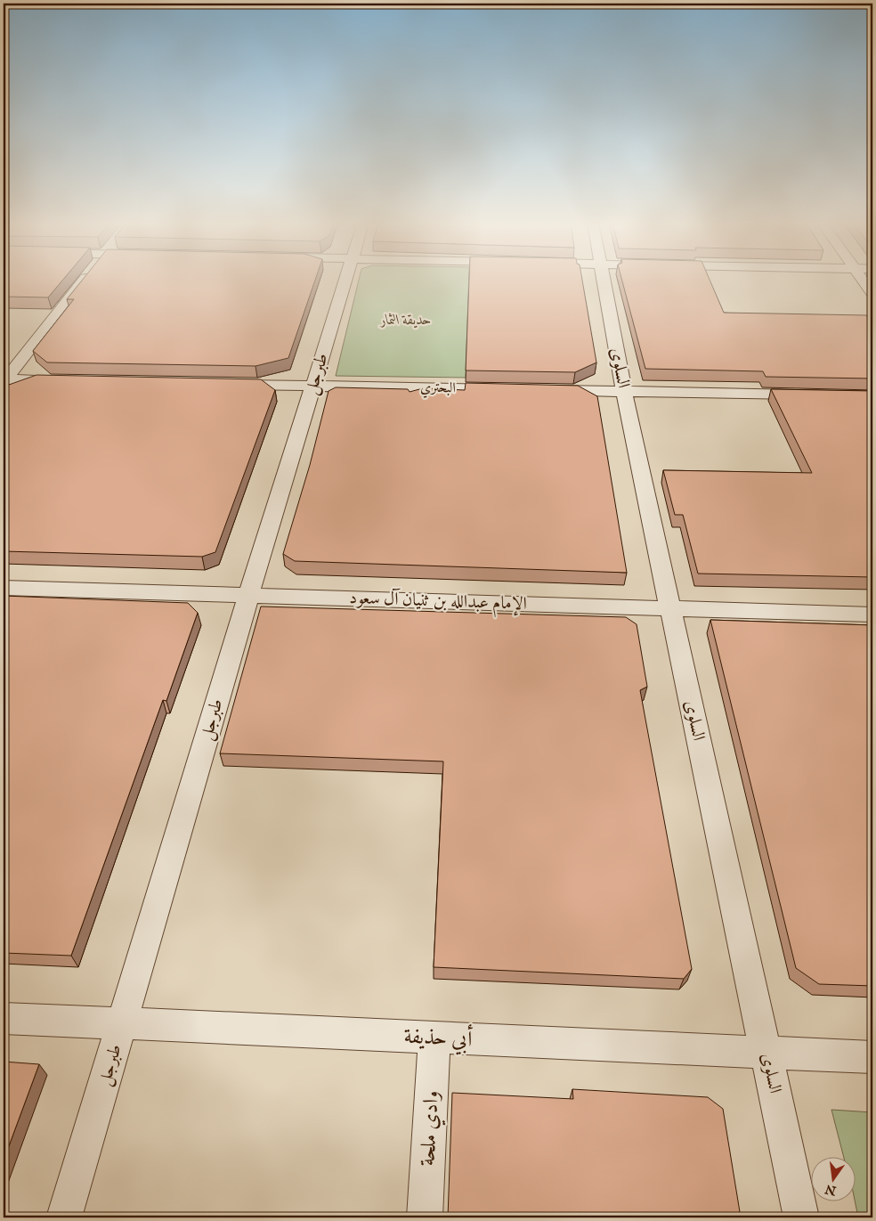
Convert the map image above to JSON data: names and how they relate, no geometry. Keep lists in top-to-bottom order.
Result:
{
  "streets": {
    "street": [
      "السلوى",
      "طبرجل",
      "البحتري",
      "الإمام عبدالله بن ثنيان آل سعود",
      "أبي حذيفة",
      "وادي ملحة"
    ]
  },
  "crossings": [
    ["السلوى", "الإمام عبدالله بن ثنيان آل سعود"],
    ["السلوى", "أبي حذيفة"],
    ["طبرجل", "البحتري"],
    ["طبرجل", "الإمام عبدالله بن ثنيان آل سعود"],
    ["طبرجل", "أبي حذيفة"],
    ["أبي حذيفة", "وادي ملحة"]
  ],
  "parks": ["حديقة الثمار"],
  "north": "bottom"
}
